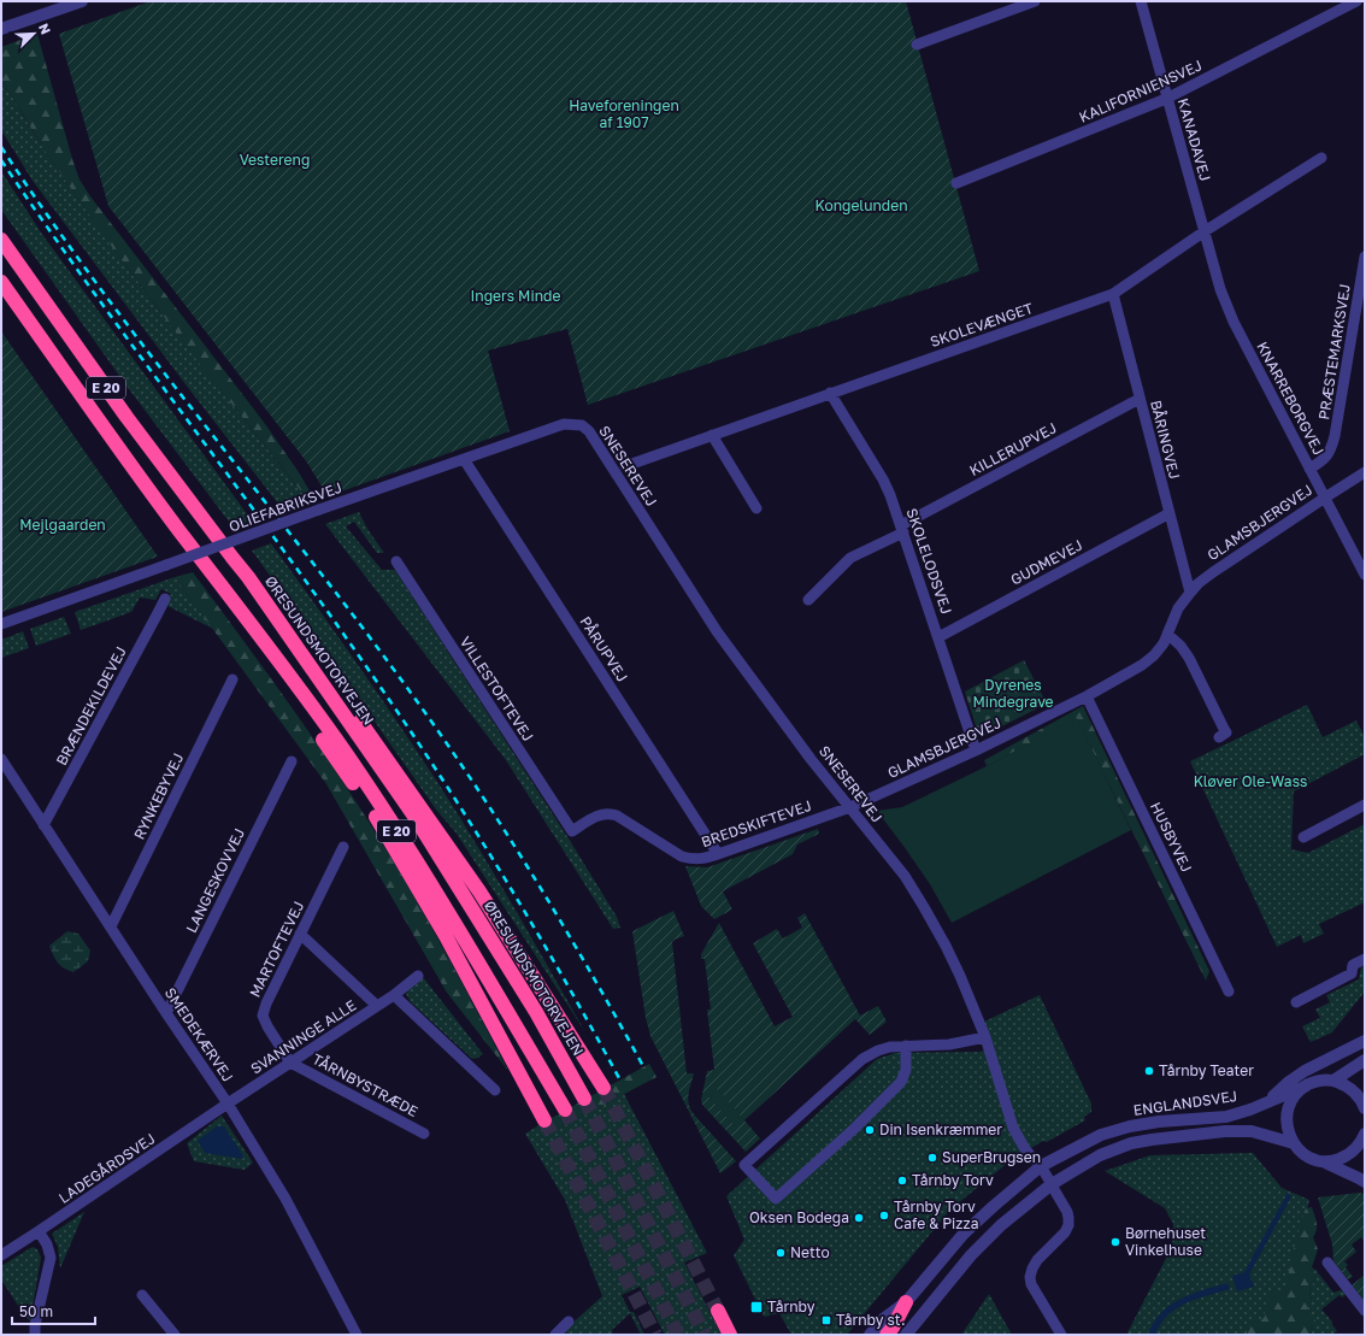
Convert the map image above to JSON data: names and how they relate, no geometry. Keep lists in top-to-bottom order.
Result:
{
  "streets": {
    "highway": ["E 20", "ØRESUNDSMOTORVEJEN"],
    "street": [
      "KALIFORNIENSVEJ",
      "KANADAVEJ",
      "SKOLEVÆNGET",
      "PRÆSTEMARKSVEJ",
      "KNARREBORGVEJ",
      "BÅRINGVEJ",
      "KILLERUPVEJ",
      "SNESEREVEJ",
      "OLIEFABRIKSVEJ",
      "GLAMSBJERGVEJ",
      "SKOLELODSVEJ",
      "GUDMEVEJ",
      "PÅRUPVEJ",
      "VILLESTOFTEVEJ",
      "BRÆNDEKILDEVEJ",
      "RYNKEBYVEJ",
      "BREDSKIFTEVEJ",
      "HUSBYVEJ",
      "LANGESKOVVEJ",
      "MARTOFTEVEJ",
      "SMEDEKÆRVEJ",
      "SVANNINGE ALLE",
      "TÅRNBYSTRÆDE",
      "ENGLANDSVEJ",
      "LADEGÅRDSVEJ"
    ]
  },
  "crossings": [
    ["KALIFORNIENSVEJ", "KANADAVEJ"],
    ["KANADAVEJ", "SKOLEVÆNGET"],
    ["KANADAVEJ", "KNARREBORGVEJ"],
    ["SKOLEVÆNGET", "KNARREBORGVEJ"],
    ["SKOLEVÆNGET", "BÅRINGVEJ"],
    ["SKOLEVÆNGET", "SKOLELODSVEJ"],
    ["PRÆSTEMARKSVEJ", "KNARREBORGVEJ"],
    ["KNARREBORGVEJ", "GLAMSBJERGVEJ"],
    ["BÅRINGVEJ", "KILLERUPVEJ"],
    ["BÅRINGVEJ", "GLAMSBJERGVEJ"],
    ["BÅRINGVEJ", "GUDMEVEJ"],
    ["KILLERUPVEJ", "SKOLELODSVEJ"],
    ["SNESEREVEJ", "OLIEFABRIKSVEJ"],
    ["SNESEREVEJ", "GLAMSBJERGVEJ"],
    ["SNESEREVEJ", "BREDSKIFTEVEJ"],
    ["SNESEREVEJ", "ENGLANDSVEJ"],
    ["OLIEFABRIKSVEJ", "PÅRUPVEJ"],
    ["GLAMSBJERGVEJ", "SKOLELODSVEJ"],
    ["GLAMSBJERGVEJ", "BREDSKIFTEVEJ"],
    ["GLAMSBJERGVEJ", "HUSBYVEJ"],
    ["SKOLELODSVEJ", "GUDMEVEJ"],
    ["PÅRUPVEJ", "BREDSKIFTEVEJ"],
    ["VILLESTOFTEVEJ", "BREDSKIFTEVEJ"],
    ["BRÆNDEKILDEVEJ", "SMEDEKÆRVEJ"],
    ["RYNKEBYVEJ", "SMEDEKÆRVEJ"],
    ["LANGESKOVVEJ", "SMEDEKÆRVEJ"],
    ["MARTOFTEVEJ", "SVANNINGE ALLE"],
    ["MARTOFTEVEJ", "TÅRNBYSTRÆDE"],
    ["SMEDEKÆRVEJ", "SVANNINGE ALLE"],
    ["SMEDEKÆRVEJ", "LADEGÅRDSVEJ"],
    ["SVANNINGE ALLE", "TÅRNBYSTRÆDE"],
    ["SVANNINGE ALLE", "LADEGÅRDSVEJ"]
  ],
  "parks": [
    "Haveforeningen af 1907",
    "Vestereng",
    "Kongelunden",
    "Ingers Minde",
    "Mejlgaarden",
    "Dyrenes Mindegrave",
    "Kløver Ole-Wass"
  ],
  "places": {
    "other": [
      "Tårnby Teater",
      "Din Isenkræmmer",
      "SuperBrugsen",
      "Tårnby Torv",
      "Tårnby Torv Cafe & Pizza",
      "Oksen Bodega",
      "Børnehuset Vinkelhuse",
      "Netto"
    ],
    "transit": ["Tårnby", "Tårnby st."]
  },
  "scale_bar": "50 m",
  "north": "top right"
}
